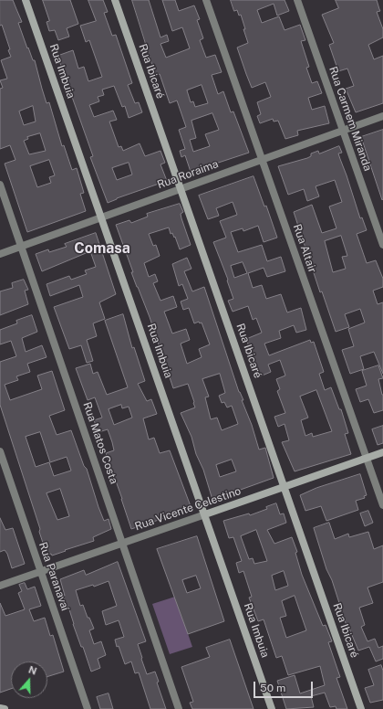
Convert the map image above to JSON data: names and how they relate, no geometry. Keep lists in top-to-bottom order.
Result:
{
  "streets": {
    "street": [
      "Rua Imbuia",
      "Rua Ibicaré",
      "Rua Carmem Miranda",
      "Rua Roraima",
      "Rua Altair",
      "Rua Matos Costa",
      "Rua Vicente Celestino",
      "Rua Paranavaí"
    ]
  },
  "crossings": [
    ["Rua Imbuia", "Rua Roraima"],
    ["Rua Imbuia", "Rua Vicente Celestino"],
    ["Rua Ibicaré", "Rua Roraima"],
    ["Rua Ibicaré", "Rua Vicente Celestino"],
    ["Rua Carmem Miranda", "Rua Roraima"],
    ["Rua Roraima", "Rua Altair"],
    ["Rua Roraima", "Rua Matos Costa"],
    ["Rua Altair", "Rua Vicente Celestino"],
    ["Rua Matos Costa", "Rua Vicente Celestino"],
    ["Rua Vicente Celestino", "Rua Paranavaí"]
  ],
  "districts": ["Comasa"],
  "scale_bar": "50 m",
  "north": "top"
}
